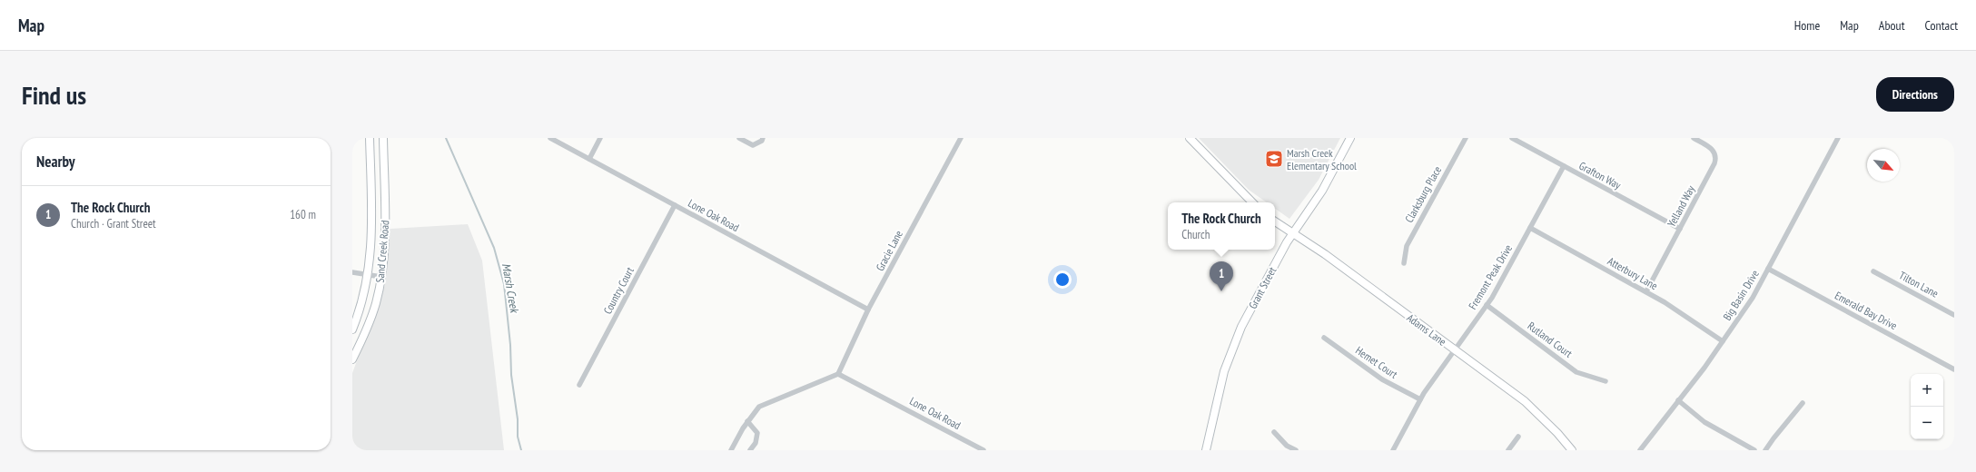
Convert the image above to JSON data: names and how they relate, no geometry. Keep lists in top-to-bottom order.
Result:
{
  "streets": {
    "street": [
      "Grafton Way",
      "Clarksburg Place",
      "Yelland Way",
      "Lone Oak Road",
      "Gracie Lane",
      "Sand Creek Road",
      "Atterbury Lane",
      "Fremont Peak Drive",
      "Tilton Lane",
      "Grant Street",
      "Country Court",
      "Big Basin Drive",
      "Emerald Bay Drive",
      "Adams Lane",
      "Rutland Court",
      "Hemet Court"
    ]
  },
  "crossings": [
    ["Grafton Way", "Yelland Way"],
    ["Grafton Way", "Fremont Peak Drive"],
    ["Yelland Way", "Atterbury Lane"],
    ["Lone Oak Road", "Gracie Lane"],
    ["Lone Oak Road", "Country Court"],
    ["Atterbury Lane", "Fremont Peak Drive"],
    ["Atterbury Lane", "Big Basin Drive"],
    ["Fremont Peak Drive", "Adams Lane"],
    ["Fremont Peak Drive", "Rutland Court"],
    ["Fremont Peak Drive", "Hemet Court"],
    ["Grant Street", "Adams Lane"],
    ["Big Basin Drive", "Emerald Bay Drive"]
  ],
  "water": ["Marsh Creek"],
  "places": {
    "school or university": ["Marsh Creek Elementary School"]
  },
  "north": "bottom right",
  "page": {
    "header": "Map",
    "nav": [
      "Home",
      "Map",
      "About",
      "Contact"
    ],
    "buttons": "Directions",
    "title": "Find us",
    "heading": "Nearby",
    "list": [
      {
        "mark": "1",
        "name": "The Rock Church",
        "note": "Church · Grant Street",
        "value": "160 m"
      }
    ],
    "popup": ["The Rock Church", "Church"],
    "pins": "1",
    "map_buttons": ["+", "−"]
  }
}
